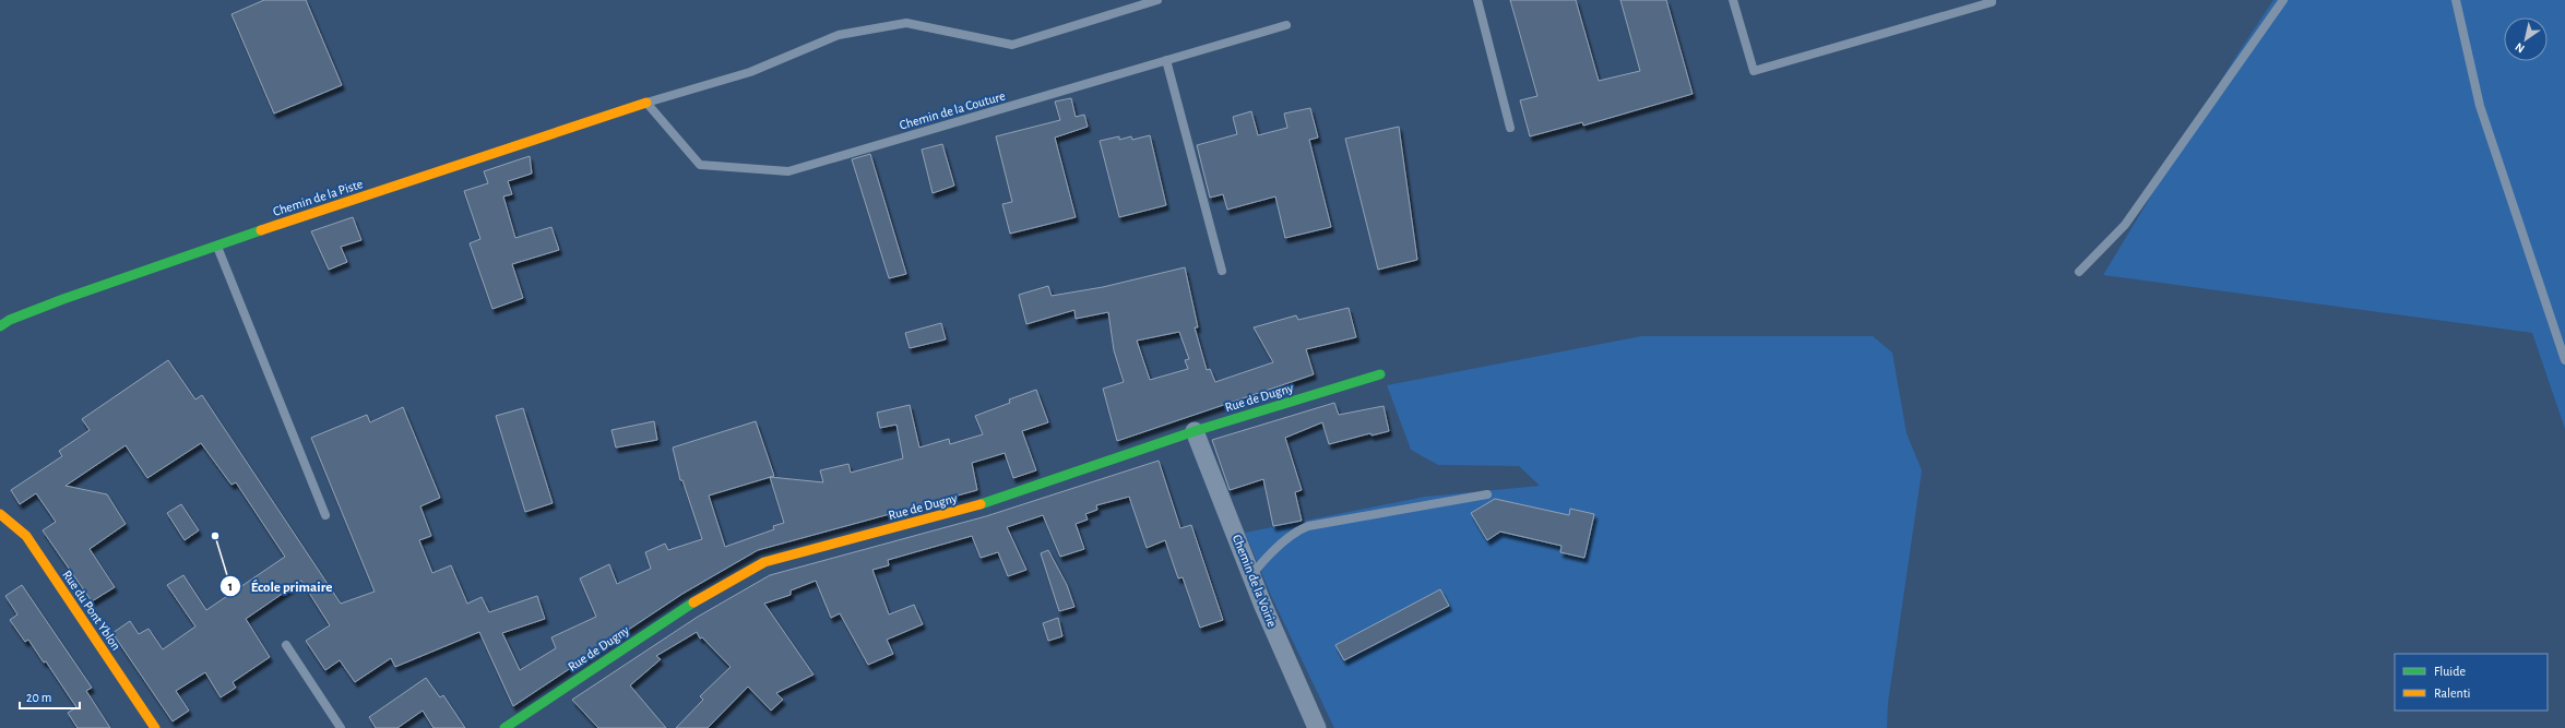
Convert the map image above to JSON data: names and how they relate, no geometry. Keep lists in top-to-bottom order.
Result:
{
  "streets": {
    "street": [
      "Chemin de la Piste",
      "Rue de Dugny",
      "Chemin de la Voirie",
      "Rue du Pont Yblon"
    ],
    "lane": ["Chemin de la Couture"]
  },
  "crossings": [
    ["Chemin de la Couture", "Chemin de la Piste"],
    ["Rue de Dugny", "Chemin de la Voirie"]
  ],
  "places": ["École primaire"],
  "legend": ["Fluide", "Ralenti"],
  "scale_bar": "20 m",
  "north": "bottom left"
}
